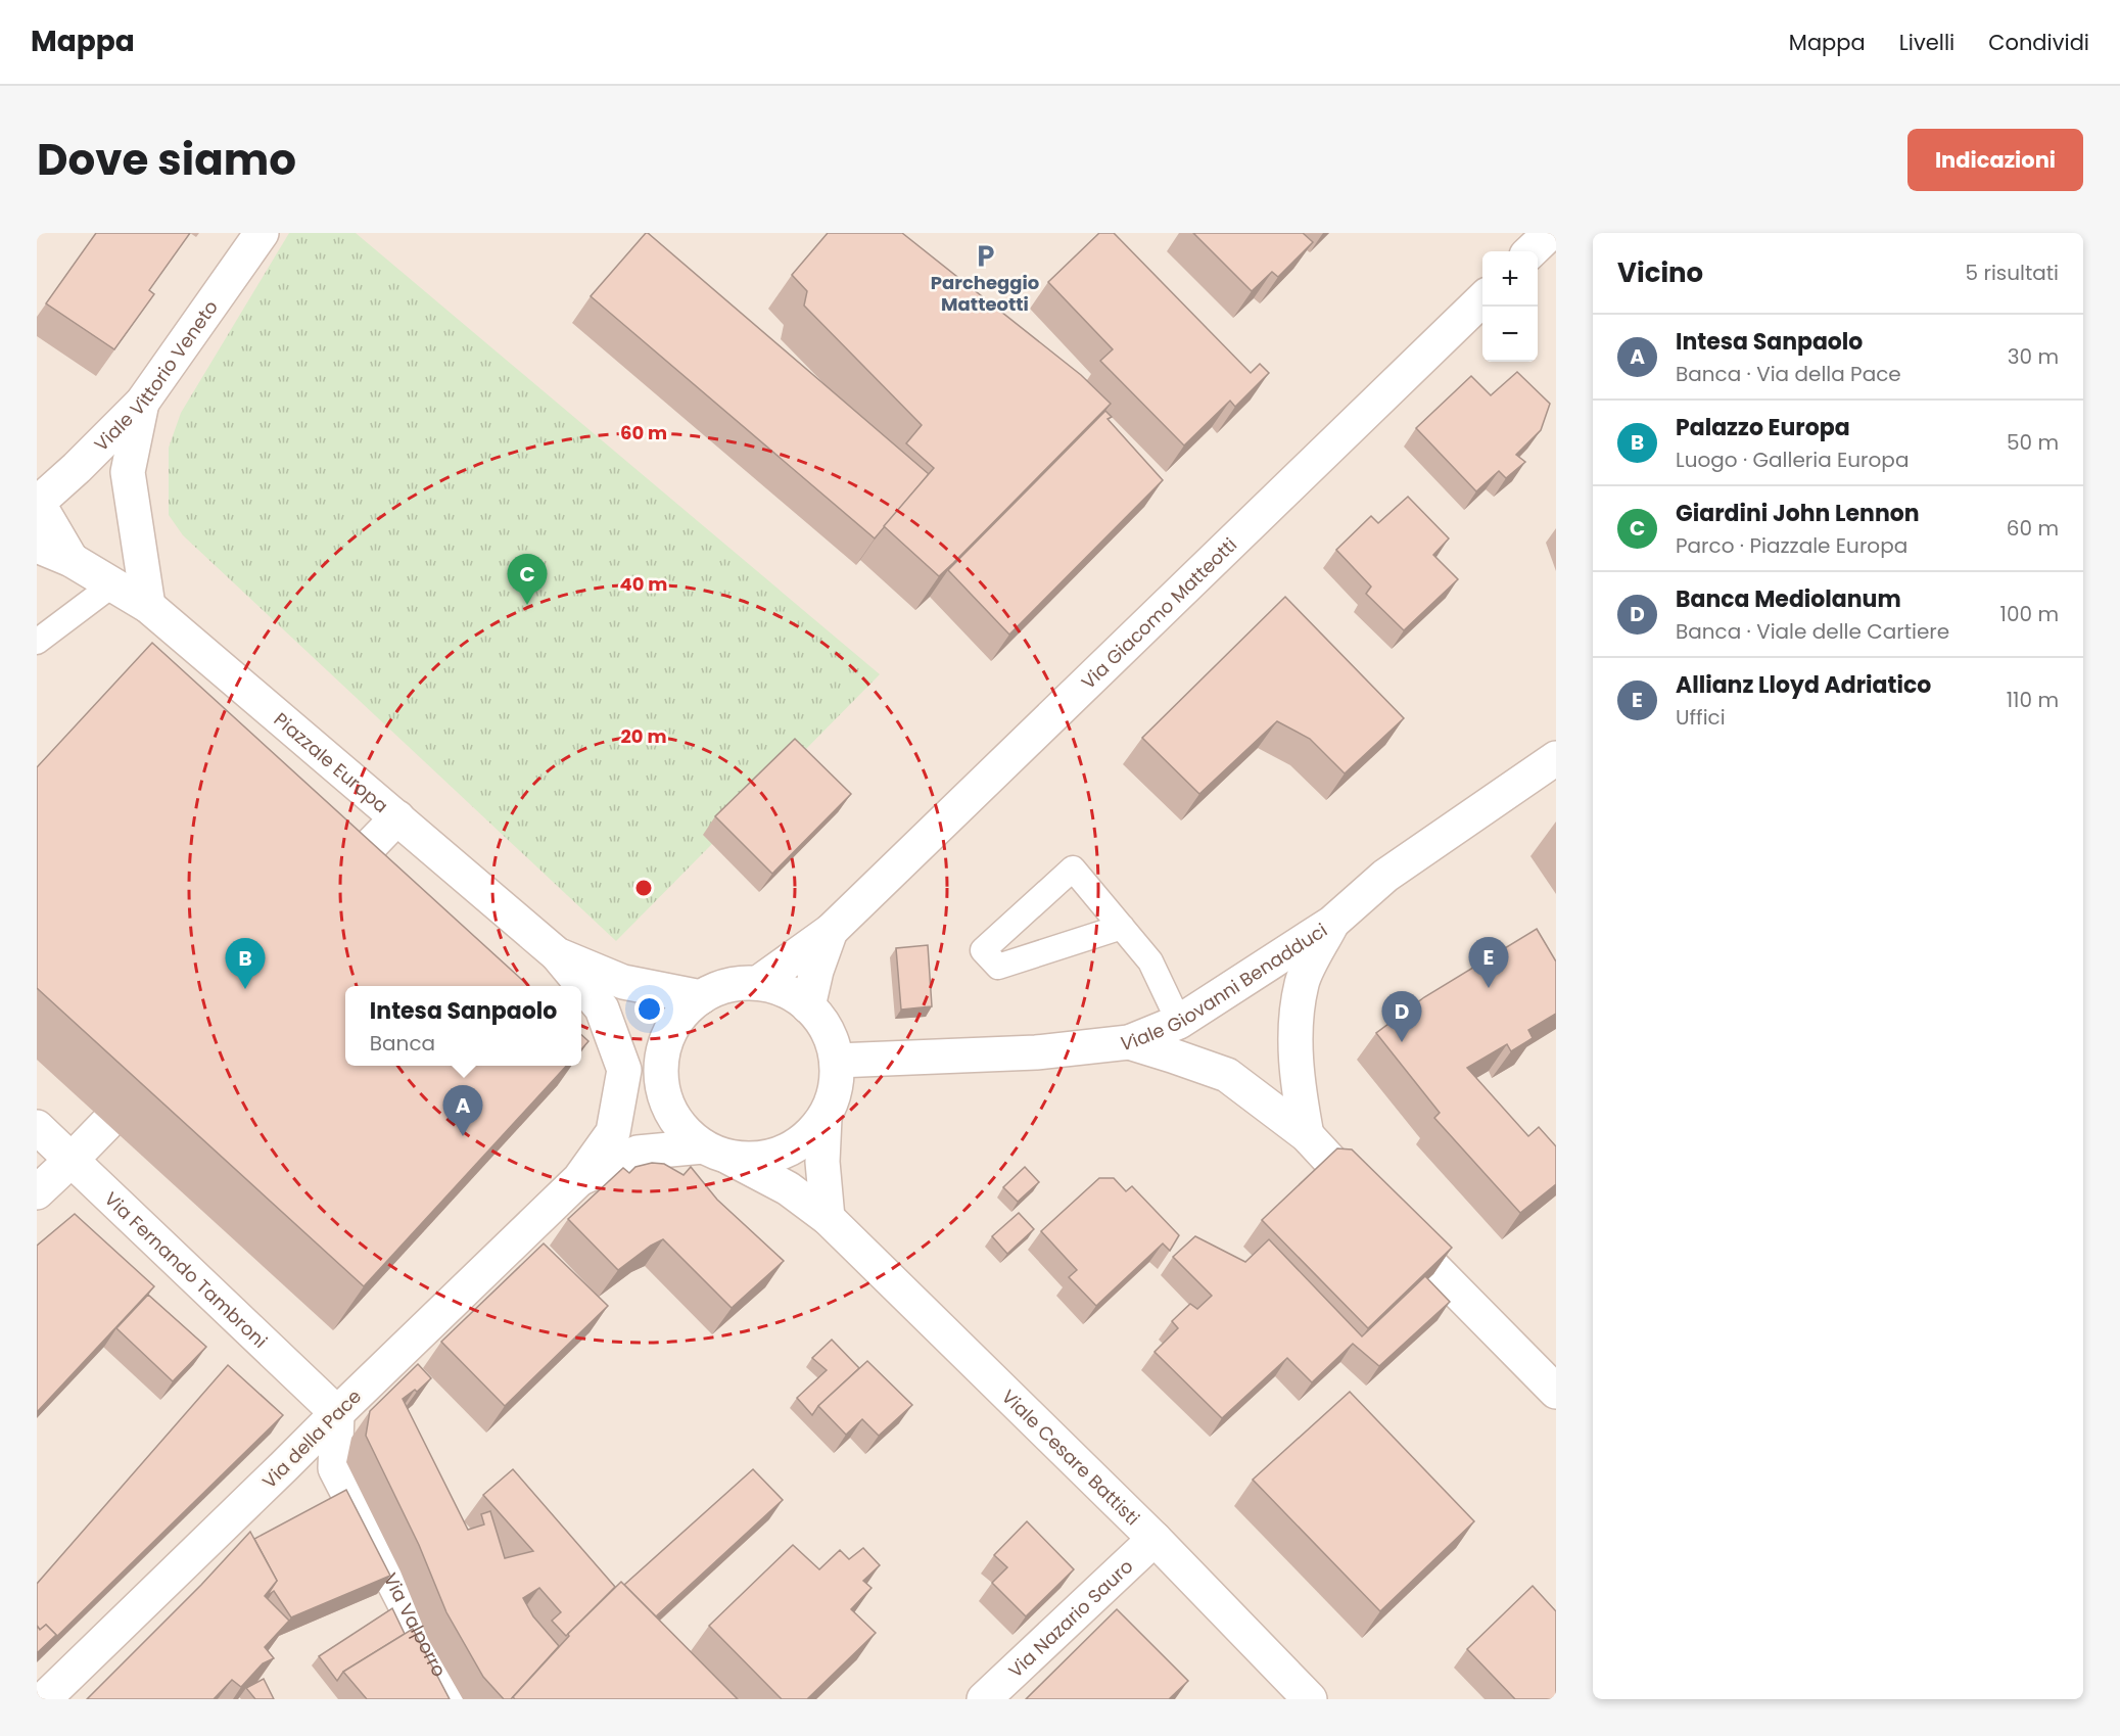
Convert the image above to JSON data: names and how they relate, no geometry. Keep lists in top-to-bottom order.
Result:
{
  "streets": {
    "street": [
      "Viale Vittorio Veneto",
      "Via Giacomo Matteotti",
      "Piazzale Europa",
      "Viale Giovanni Benadduci",
      "Via Fernando Tambroni",
      "Via della Pace",
      "Viale Cesare Battisti",
      "Via Nazario Sauro",
      "Via Valporro"
    ]
  },
  "crossings": [
    ["Via Giacomo Matteotti", "Piazzale Europa"],
    ["Via Giacomo Matteotti", "Viale Giovanni Benadduci"],
    ["Via Giacomo Matteotti", "Via della Pace"],
    ["Via Giacomo Matteotti", "Viale Cesare Battisti"],
    ["Piazzale Europa", "Viale Giovanni Benadduci"],
    ["Piazzale Europa", "Via della Pace"],
    ["Piazzale Europa", "Viale Cesare Battisti"],
    ["Viale Giovanni Benadduci", "Via della Pace"],
    ["Viale Giovanni Benadduci", "Viale Cesare Battisti"],
    ["Via Fernando Tambroni", "Via della Pace"],
    ["Via Fernando Tambroni", "Via Valporro"],
    ["Via della Pace", "Viale Cesare Battisti"],
    ["Via della Pace", "Via Valporro"],
    ["Viale Cesare Battisti", "Via Nazario Sauro"]
  ],
  "places": {
    "parking": ["Parcheggio Matteotti"]
  },
  "page": {
    "header": "Mappa",
    "nav": ["Mappa", "Livelli", "Condividi"],
    "title": "Dove siamo",
    "buttons": "Indicazioni",
    "heading": ["Vicino", "5 risultati"],
    "map_buttons": ["+", "−"],
    "list": [
      {
        "mark": "A",
        "name": "Intesa Sanpaolo",
        "note": "Banca · Via della Pace",
        "value": "30 m"
      },
      {
        "mark": "B",
        "name": "Palazzo Europa",
        "note": "Luogo · Galleria Europa",
        "value": "50 m"
      },
      {
        "mark": "C",
        "name": "Giardini John Lennon",
        "note": "Parco · Piazzale Europa",
        "value": "60 m"
      },
      {
        "mark": "D",
        "name": "Banca Mediolanum",
        "note": "Banca · Viale delle Cartiere",
        "value": "100 m"
      },
      {
        "mark": "E",
        "name": "Allianz Lloyd Adriatico",
        "note": "Uffici",
        "value": "110 m"
      }
    ],
    "pins": [
      "C",
      "E",
      "B",
      "D",
      "A"
    ],
    "popup": ["Intesa Sanpaolo", "Banca"]
  },
  "rings": ["60 m", "40 m", "20 m"]
}
